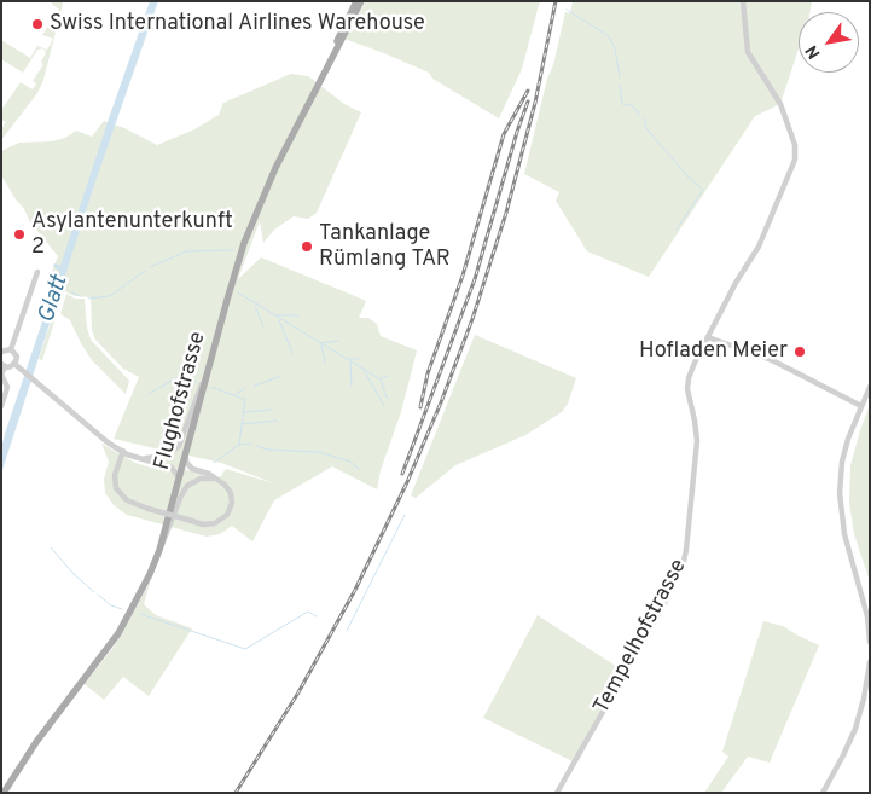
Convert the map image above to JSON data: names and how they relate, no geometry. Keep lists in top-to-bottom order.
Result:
{
  "streets": {
    "main road": ["Flughofstrasse"],
    "street": ["Tempelhofstrasse"]
  },
  "water": ["Glatt"],
  "places": [
    "Swiss International Airlines Warehouse",
    "Asylantenunterkunft 2",
    "Tankanlage Rümlang TAR",
    "Hofladen Meier"
  ],
  "north": "bottom left"
}
